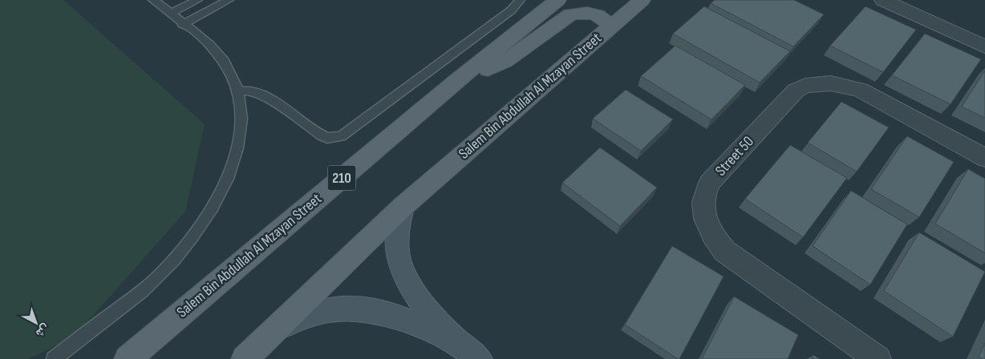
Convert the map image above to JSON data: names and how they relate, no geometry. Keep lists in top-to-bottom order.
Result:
{
  "streets": {
    "main road": ["Salem Bin Abdullah Al Mzayan Street", "210"],
    "street": ["Street 50"]
  },
  "north": "bottom right"
}
